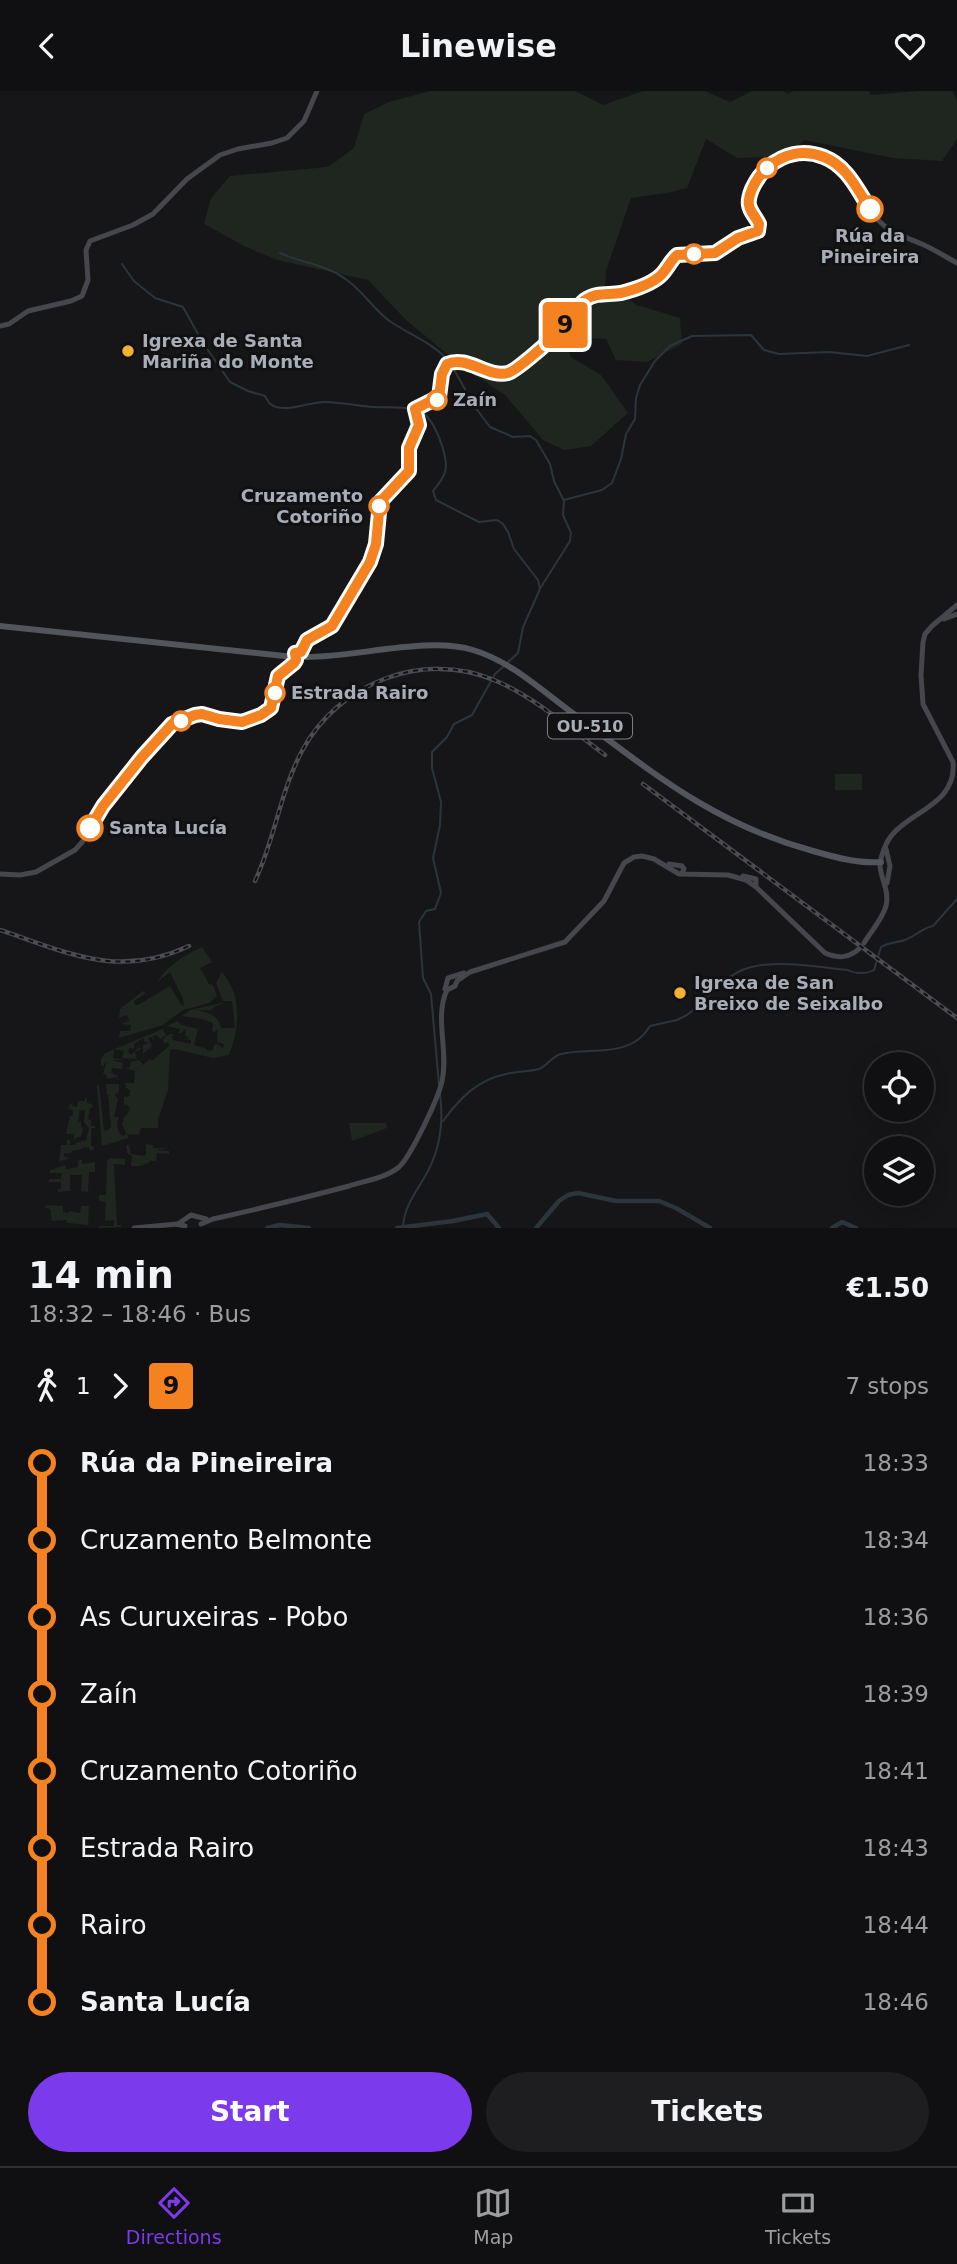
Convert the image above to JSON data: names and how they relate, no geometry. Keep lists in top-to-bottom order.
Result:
{
  "streets": {
    "main road": ["OU-510"]
  },
  "places": [
    "Rúa da Pineireira",
    "Igrexa de Santa Mariña do Monte",
    "Zaín",
    "Cruzamento Cotoriño",
    "Estrada Rairo",
    "Santa Lucía",
    "Igrexa de San Breixo de Seixalbo"
  ],
  "lines": ["bus line 9"],
  "page": {
    "header": "Linewise",
    "on_map": "9",
    "heading": ["14 min", "18:32 – 18:46 · Bus", "€1.50"],
    "legs": ["1", "9", "7 stops"],
    "list": [
      {
        "name": "Rúa da Pineireira",
        "value": "18:33"
      },
      {
        "name": "Cruzamento Belmonte",
        "value": "18:34"
      },
      {
        "name": "As Curuxeiras - Pobo",
        "value": "18:36"
      },
      {
        "name": "Zaín",
        "value": "18:39"
      },
      {
        "name": "Cruzamento Cotoriño",
        "value": "18:41"
      },
      {
        "name": "Estrada Rairo",
        "value": "18:43"
      },
      {
        "name": "Rairo",
        "value": "18:44"
      },
      {
        "name": "Santa Lucía",
        "value": "18:46"
      }
    ],
    "buttons": ["Start", "Tickets"],
    "tabs": ["Directions", "Map", "Tickets"]
  }
}
